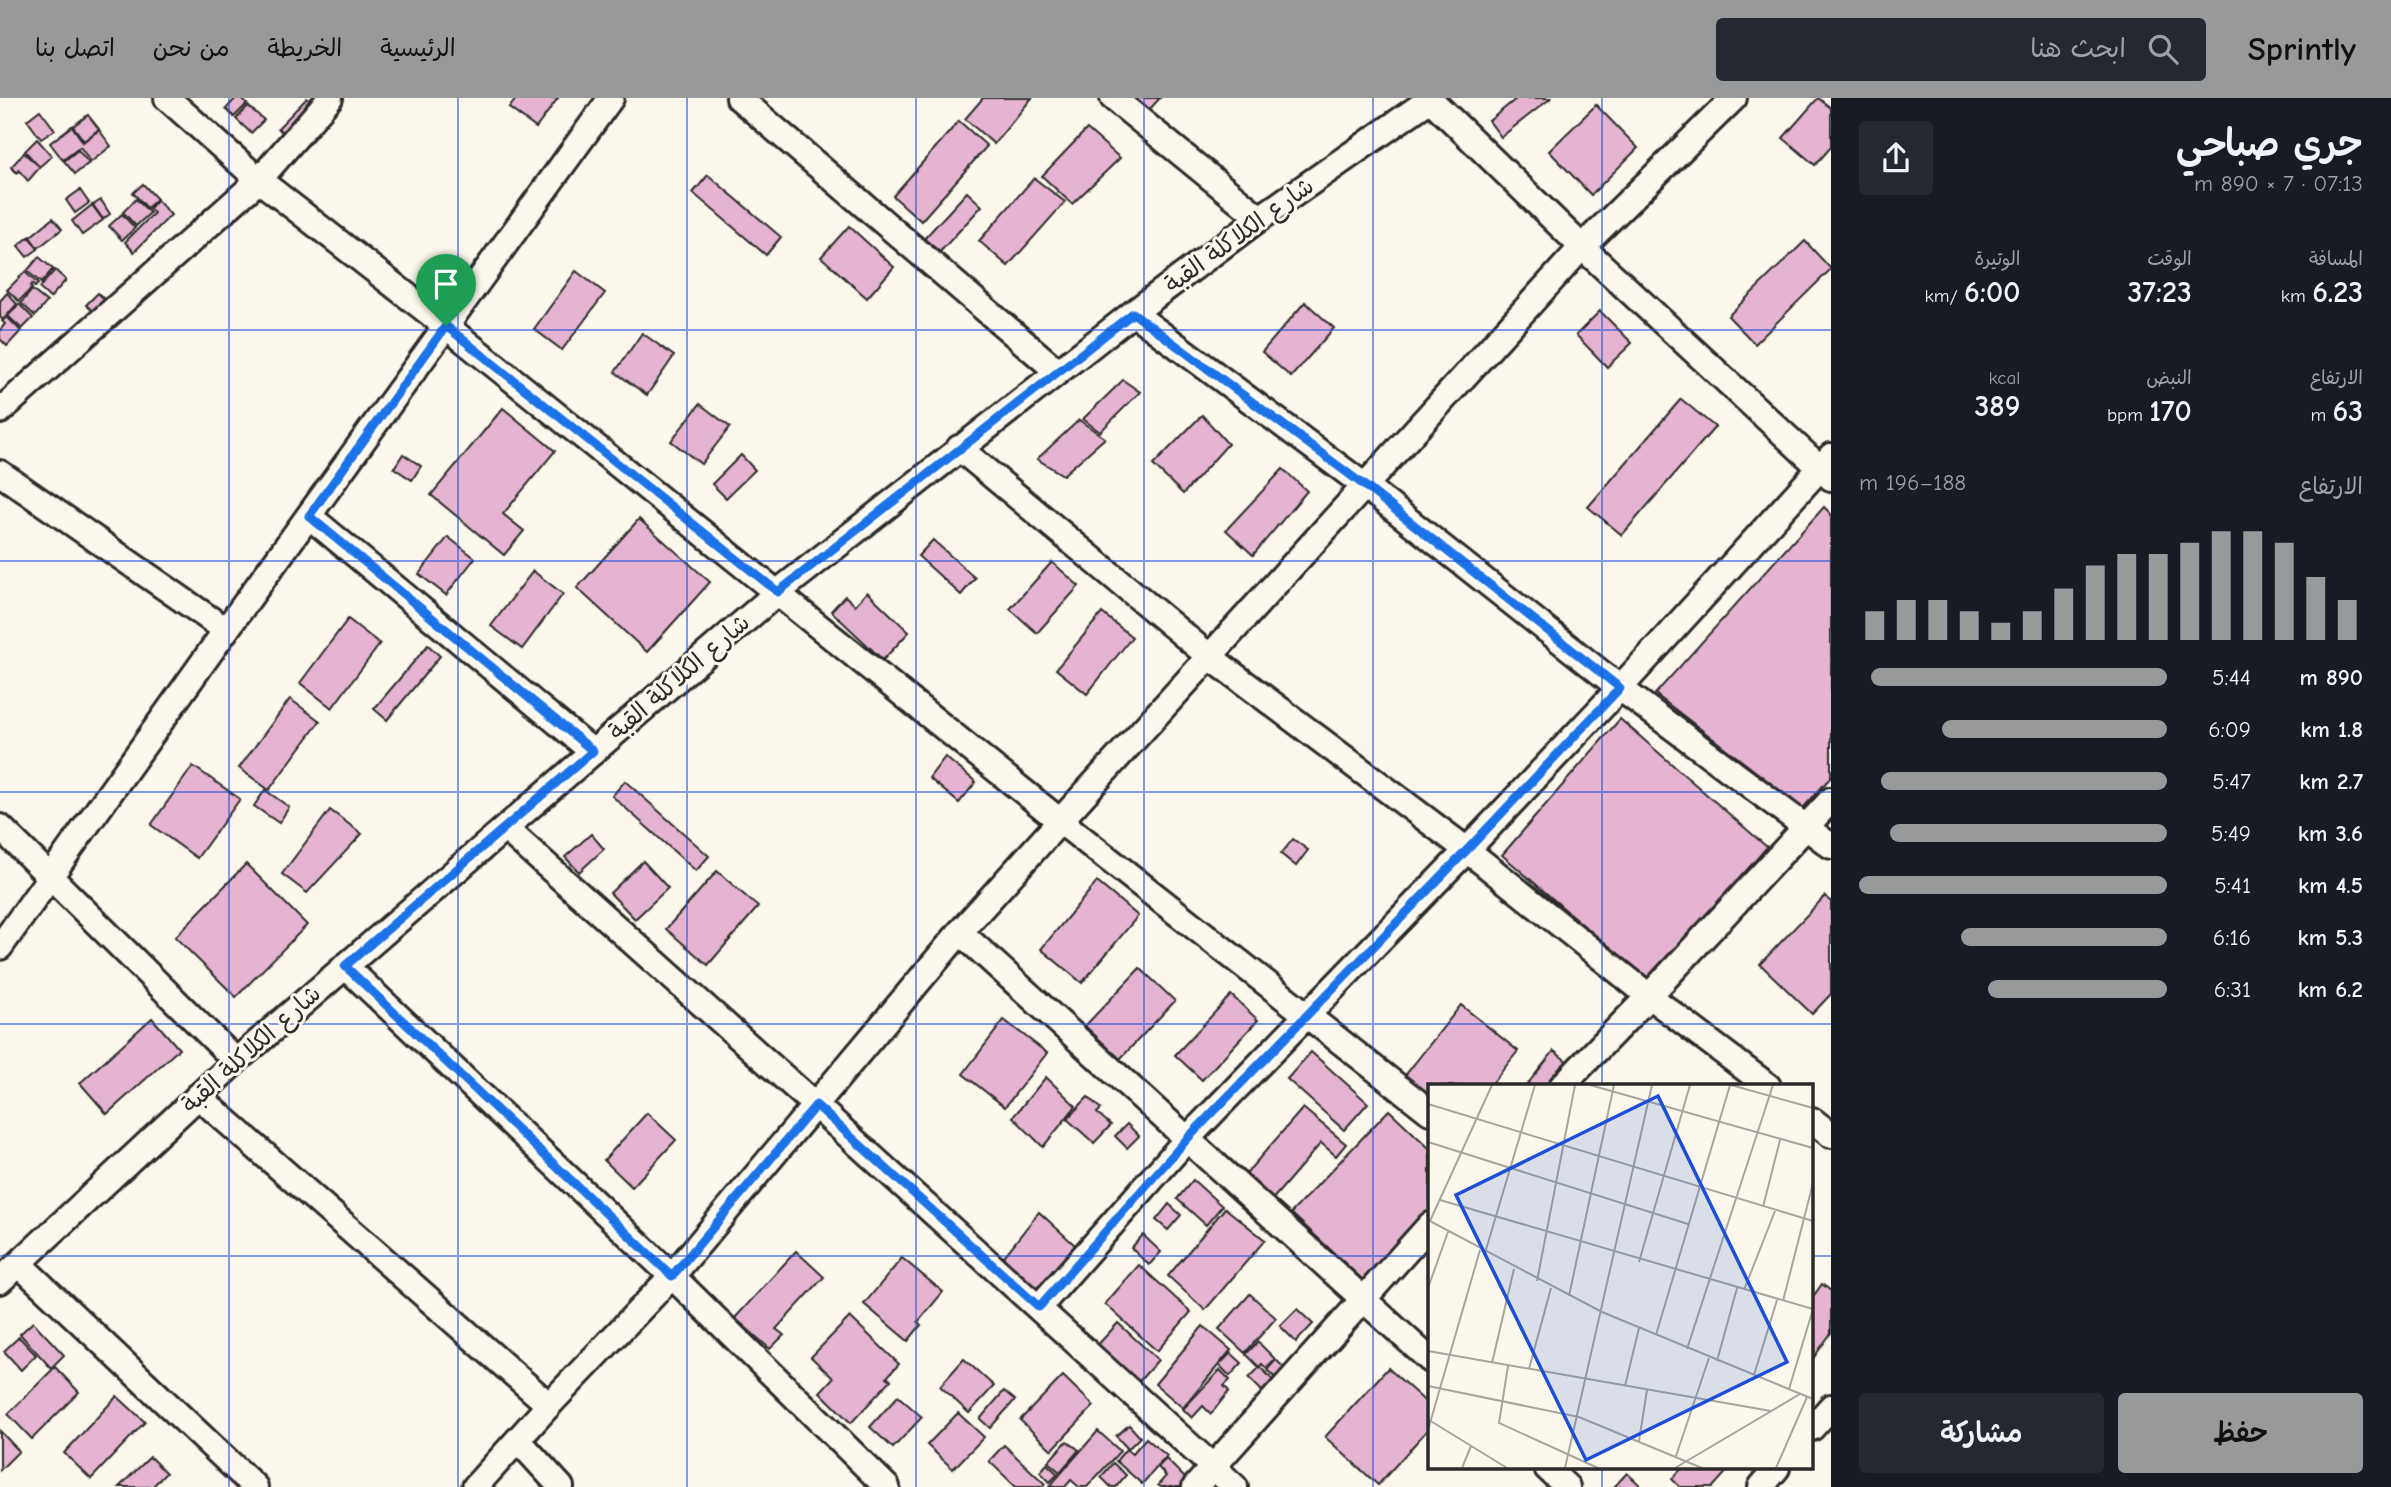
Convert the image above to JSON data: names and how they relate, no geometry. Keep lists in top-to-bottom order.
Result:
{
  "streets": {
    "street": ["شارع الكلاكلة القبة"]
  },
  "page": {
    "header": "Sprintly",
    "search": "ابحث هنا",
    "nav": [
      "الرئيسية",
      "الخريطة",
      "من نحن",
      "اتصل بنا"
    ],
    "heading": ["جري صباحي", "07:13 · 7 × 890 m"],
    "stats": [
      ["المسافة", "6.23 km"],
      ["الوقت", "37:23"],
      ["الوتيرة", "6:00 /km"],
      ["الارتفاع", "63 m"],
      ["النبض", "170 bpm"],
      ["kcal", "389"]
    ],
    "chart": ["الارتفاع", "188–196 m"],
    "list": [
      {
        "name": "890 m",
        "note": "5:44"
      },
      {
        "name": "1.8 km",
        "note": "6:09"
      },
      {
        "name": "2.7 km",
        "note": "5:47"
      },
      {
        "name": "3.6 km",
        "note": "5:49"
      },
      {
        "name": "4.5 km",
        "note": "5:41"
      },
      {
        "name": "5.3 km",
        "note": "6:16"
      },
      {
        "name": "6.2 km",
        "note": "6:31"
      }
    ],
    "buttons": ["حفظ", "مشاركة"]
  }
}
